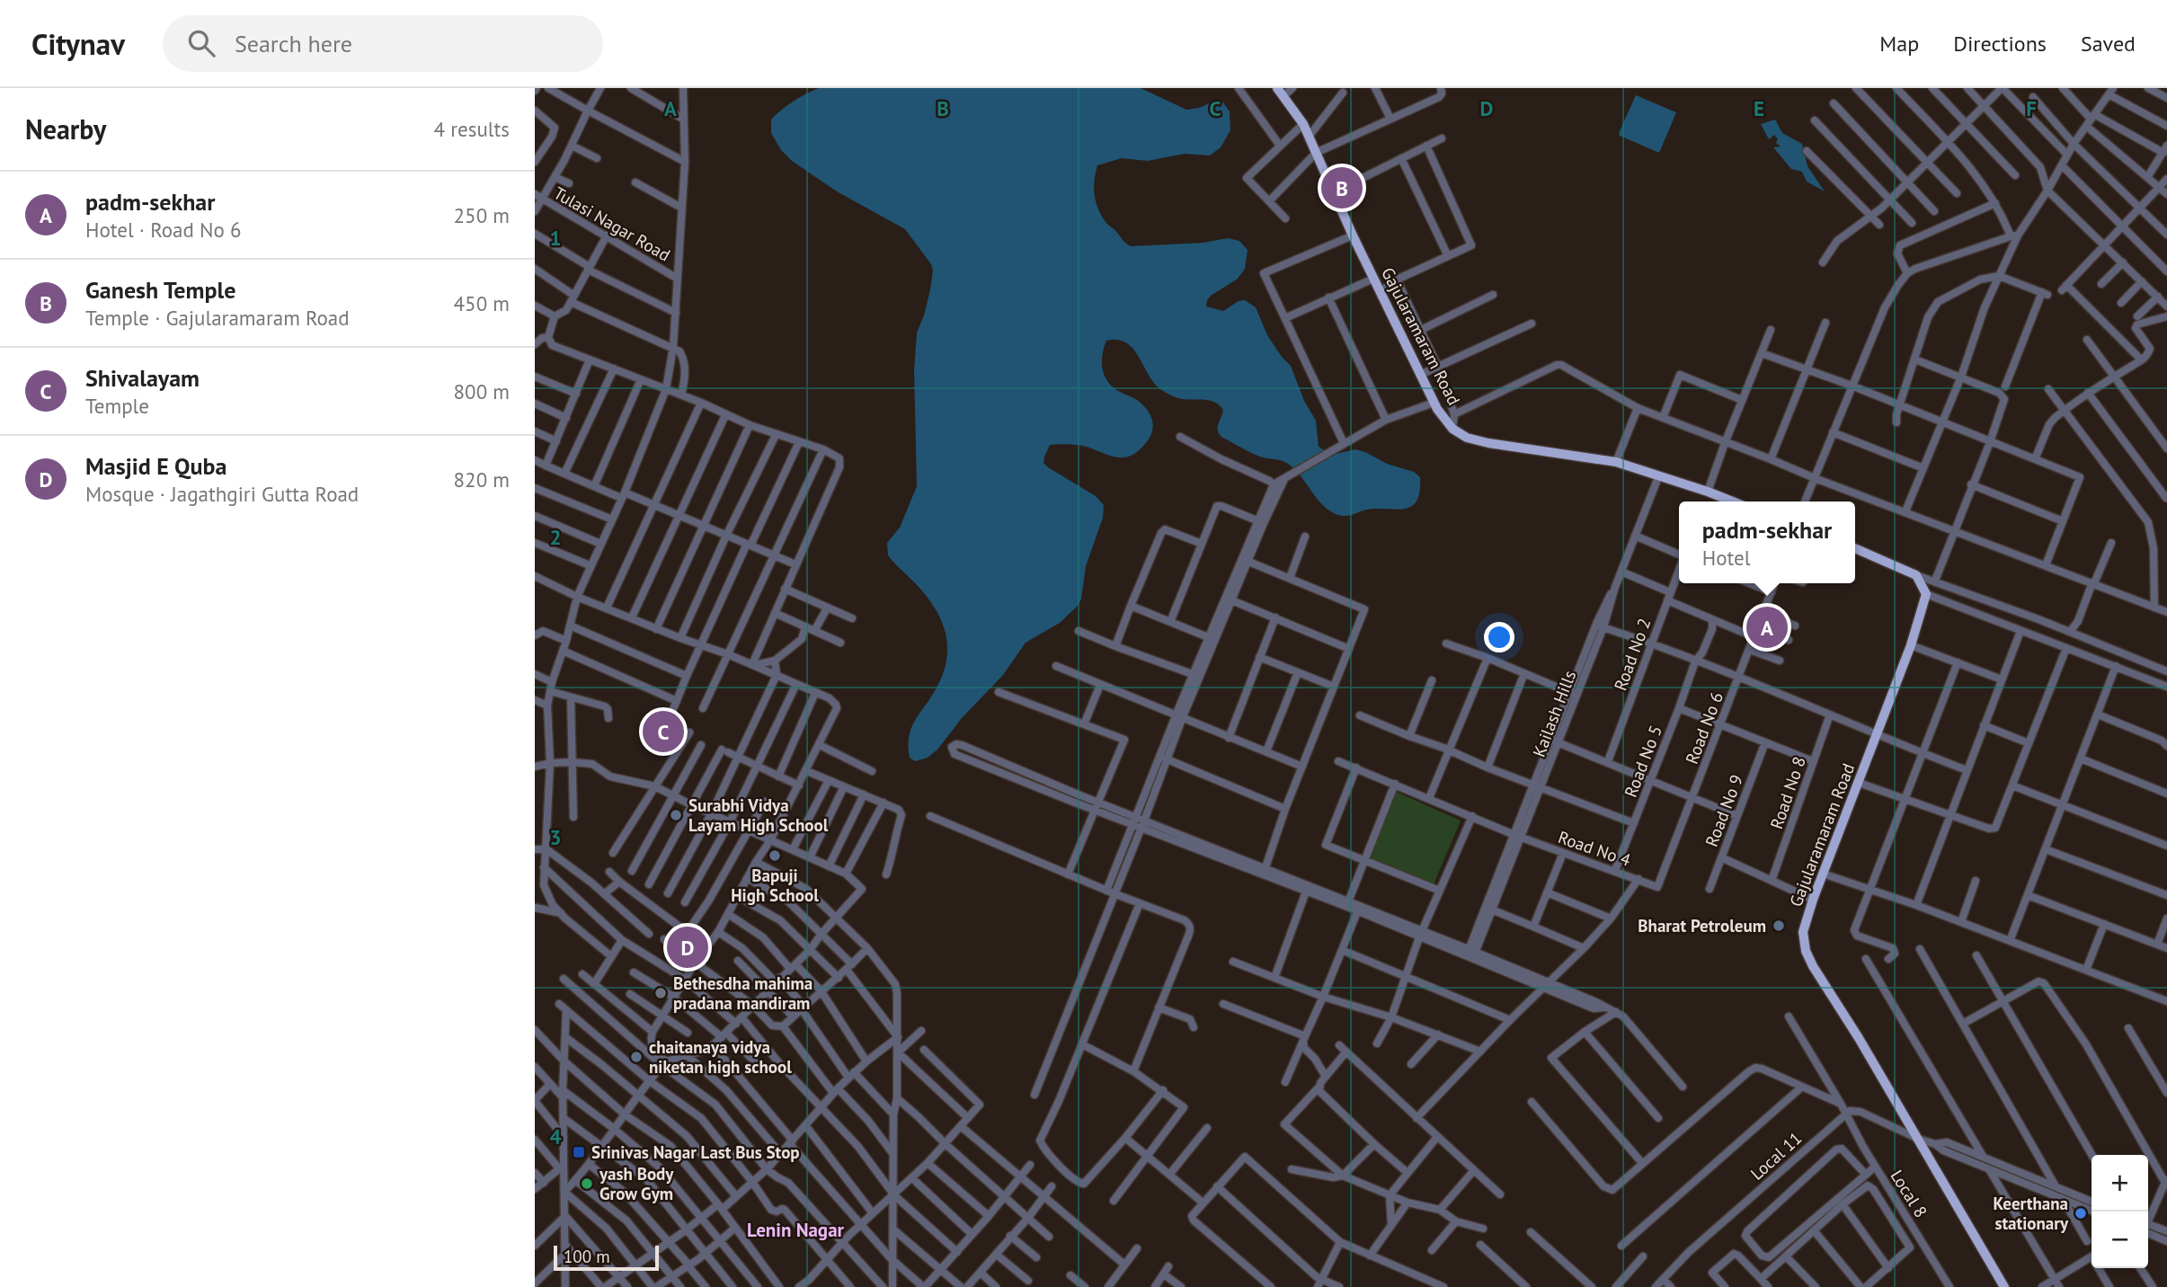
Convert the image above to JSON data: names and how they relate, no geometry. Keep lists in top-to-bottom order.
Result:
{
  "streets": {
    "main road": ["Gajularamaram Road"],
    "street": [
      "Tulasi Nagar Road",
      "Road No 2",
      "Kailash Hills",
      "Road No 6",
      "Road No 5",
      "Road No 8",
      "Road No 9",
      "Road No 4",
      "Local 11",
      "Local 8"
    ]
  },
  "crossings": [
    ["Gajularamaram Road", "Kailash Hills"],
    ["Kailash Hills", "Road No 4"],
    ["Road No 6", "Road No 4"],
    ["Road No 5", "Road No 4"],
    ["Local 11", "Local 8"]
  ],
  "districts": ["Lenin Nagar"],
  "places": {
    "other": [
      "Surabhi Vidya Layam High School",
      "Bapuji High School",
      "Bharat Petroleum",
      "Bethesdha mahima pradana mandiram",
      "chaitanaya vidya niketan high school",
      "yash Body Grow Gym",
      "Keerthana stationary"
    ],
    "transit": ["Srinivas Nagar Last Bus Stop"]
  },
  "scale_bar": "100 m",
  "page": {
    "header": "Citynav",
    "search": "Search here",
    "nav": ["Map", "Directions", "Saved"],
    "heading": ["Nearby", "4 results"],
    "pins": [
      "B",
      "A",
      "C",
      "D"
    ],
    "list": [
      {
        "mark": "A",
        "name": "padm-sekhar",
        "note": "Hotel · Road No 6",
        "value": "250 m"
      },
      {
        "mark": "B",
        "name": "Ganesh Temple",
        "note": "Temple · Gajularamaram Road",
        "value": "450 m"
      },
      {
        "mark": "C",
        "name": "Shivalayam",
        "note": "Temple",
        "value": "800 m"
      },
      {
        "mark": "D",
        "name": "Masjid E Quba",
        "note": "Mosque · Jagathgiri Gutta Road",
        "value": "820 m"
      }
    ],
    "popup": ["padm-sekhar", "Hotel"],
    "map_buttons": ["+", "−"],
    "scale": "100 m"
  },
  "grid": {
    "columns": [
      "A",
      "B",
      "C",
      "D",
      "E",
      "F"
    ],
    "rows": [
      "1",
      "2",
      "3",
      "4"
    ]
  }
}
